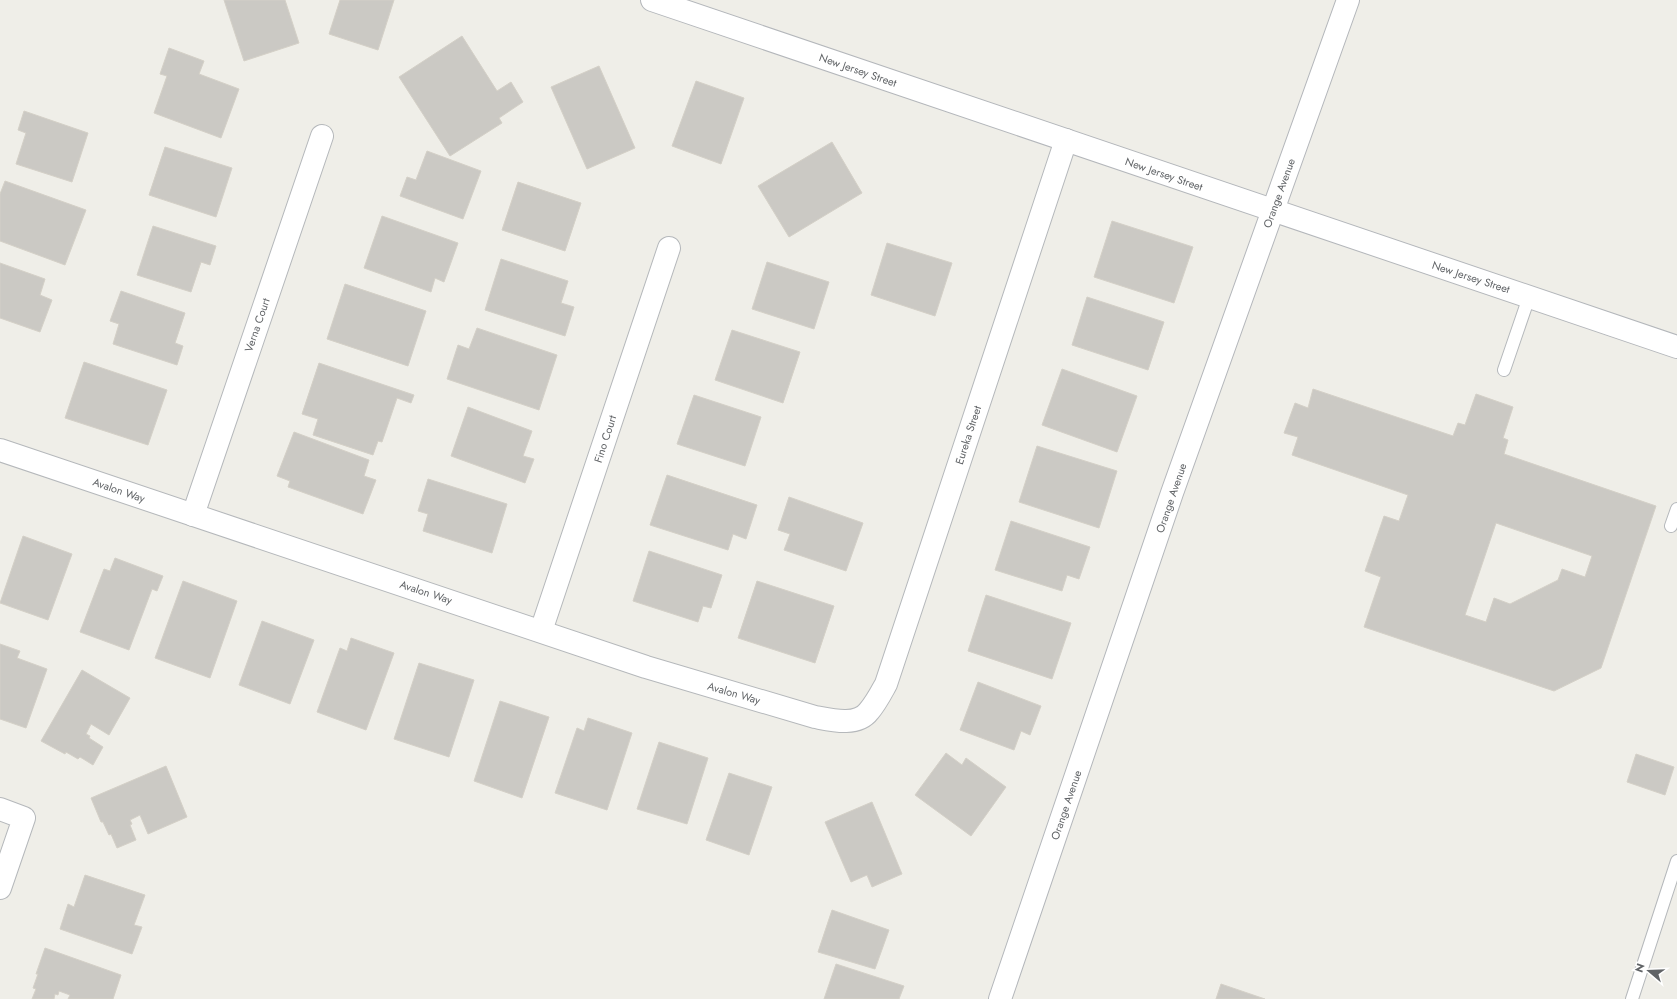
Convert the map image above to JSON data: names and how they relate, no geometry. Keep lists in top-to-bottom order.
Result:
{
  "streets": {
    "street": [
      "New Jersey Street",
      "Orange Avenue",
      "Verna Court",
      "Eureka Street",
      "Fino Court",
      "Avalon Way"
    ]
  },
  "crossings": [
    ["New Jersey Street", "Orange Avenue"],
    ["New Jersey Street", "Eureka Street"],
    ["Verna Court", "Avalon Way"],
    ["Eureka Street", "Avalon Way"],
    ["Fino Court", "Avalon Way"]
  ],
  "north": "left"
}
